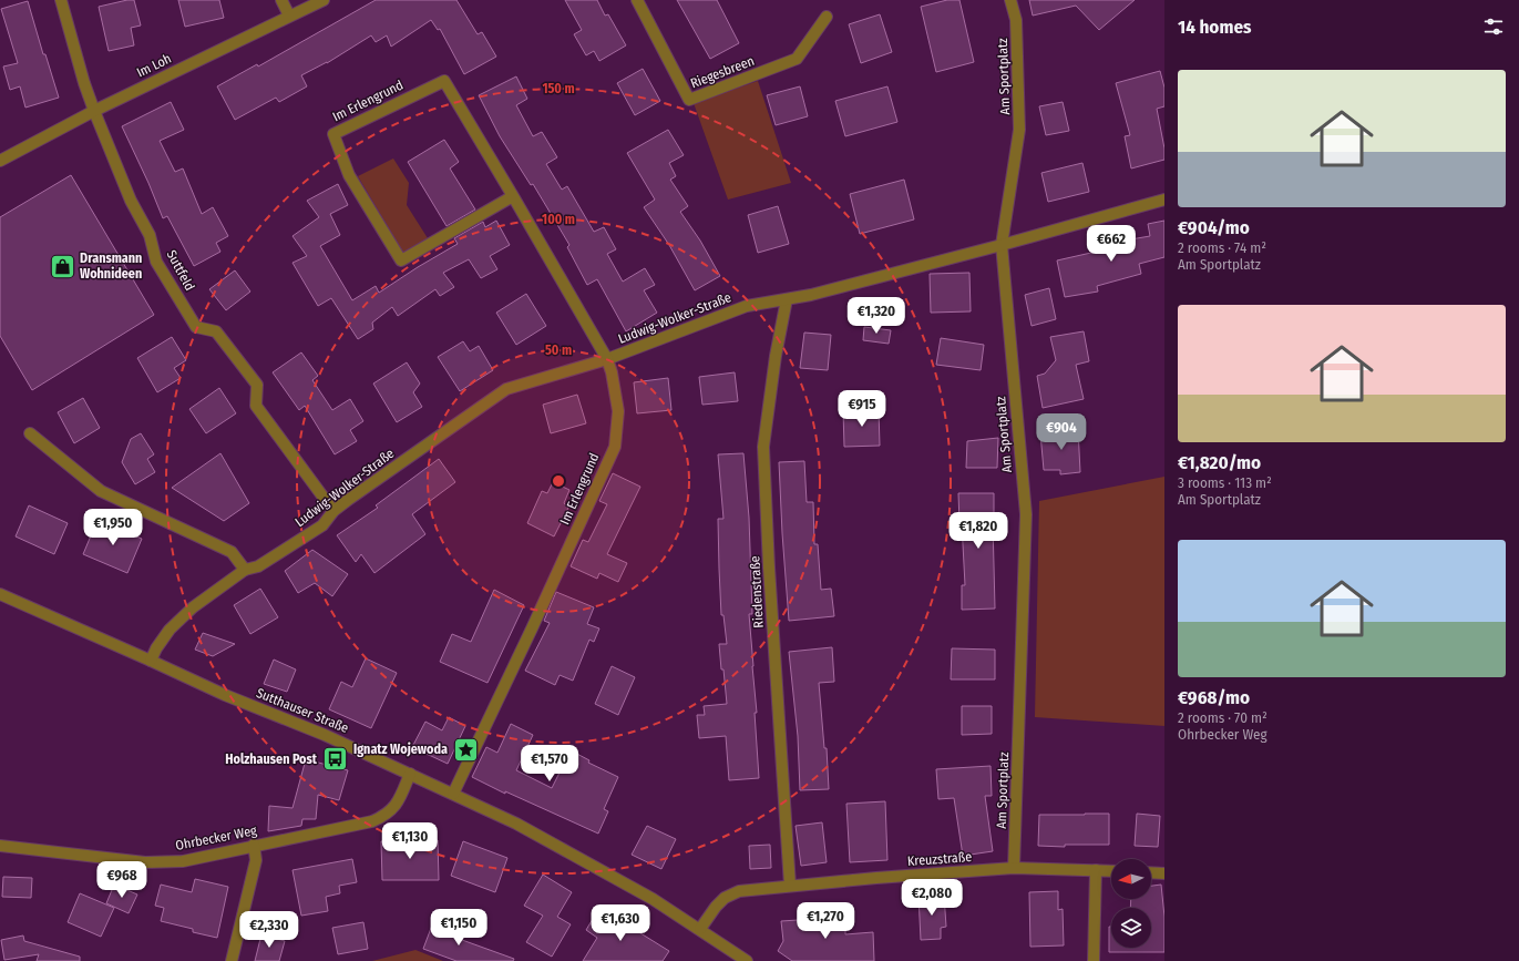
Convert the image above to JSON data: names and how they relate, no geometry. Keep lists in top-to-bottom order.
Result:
{
  "streets": {
    "street": [
      "Im Loh",
      "Riegesbreen",
      "Am Sportplatz",
      "Im Erlengrund",
      "Suttfeld",
      "Ludwig-Wolker-Straße",
      "Riedenstraße",
      "Sutthauser Straße",
      "Ohrbecker Weg",
      "Kreuzstraße"
    ]
  },
  "crossings": [
    ["Im Loh", "Suttfeld"],
    ["Am Sportplatz", "Ludwig-Wolker-Straße"],
    ["Am Sportplatz", "Kreuzstraße"],
    ["Im Erlengrund", "Ludwig-Wolker-Straße"],
    ["Im Erlengrund", "Sutthauser Straße"],
    ["Suttfeld", "Ludwig-Wolker-Straße"],
    ["Ludwig-Wolker-Straße", "Riedenstraße"],
    ["Ludwig-Wolker-Straße", "Sutthauser Straße"],
    ["Riedenstraße", "Kreuzstraße"],
    ["Sutthauser Straße", "Ohrbecker Weg"],
    ["Sutthauser Straße", "Kreuzstraße"]
  ],
  "places": {
    "shop": ["Dransmann Wohnideen"],
    "place": ["Ignatz Wojewoda"],
    "bus stop": ["Holzhausen Post"]
  },
  "north": "left",
  "page": {
    "heading": "14 homes",
    "list": [
      {
        "name": "€904/mo",
        "note": "2 rooms · 74 m² · Am Sportplatz"
      },
      {
        "name": "€1,820/mo",
        "note": "3 rooms · 113 m² · Am Sportplatz"
      },
      {
        "name": "€968/mo",
        "note": "2 rooms · 70 m² · Ohrbecker Weg"
      }
    ],
    "price": [
      "€662",
      "€1,320",
      "€915",
      "€904",
      "€1,950",
      "€1,820",
      "€1,570",
      "€1,130",
      "€968",
      "€2,080",
      "€1,270",
      "€1,630",
      "€1,150",
      "€2,330"
    ]
  },
  "rings": ["150 m", "100 m", "50 m"]
}
